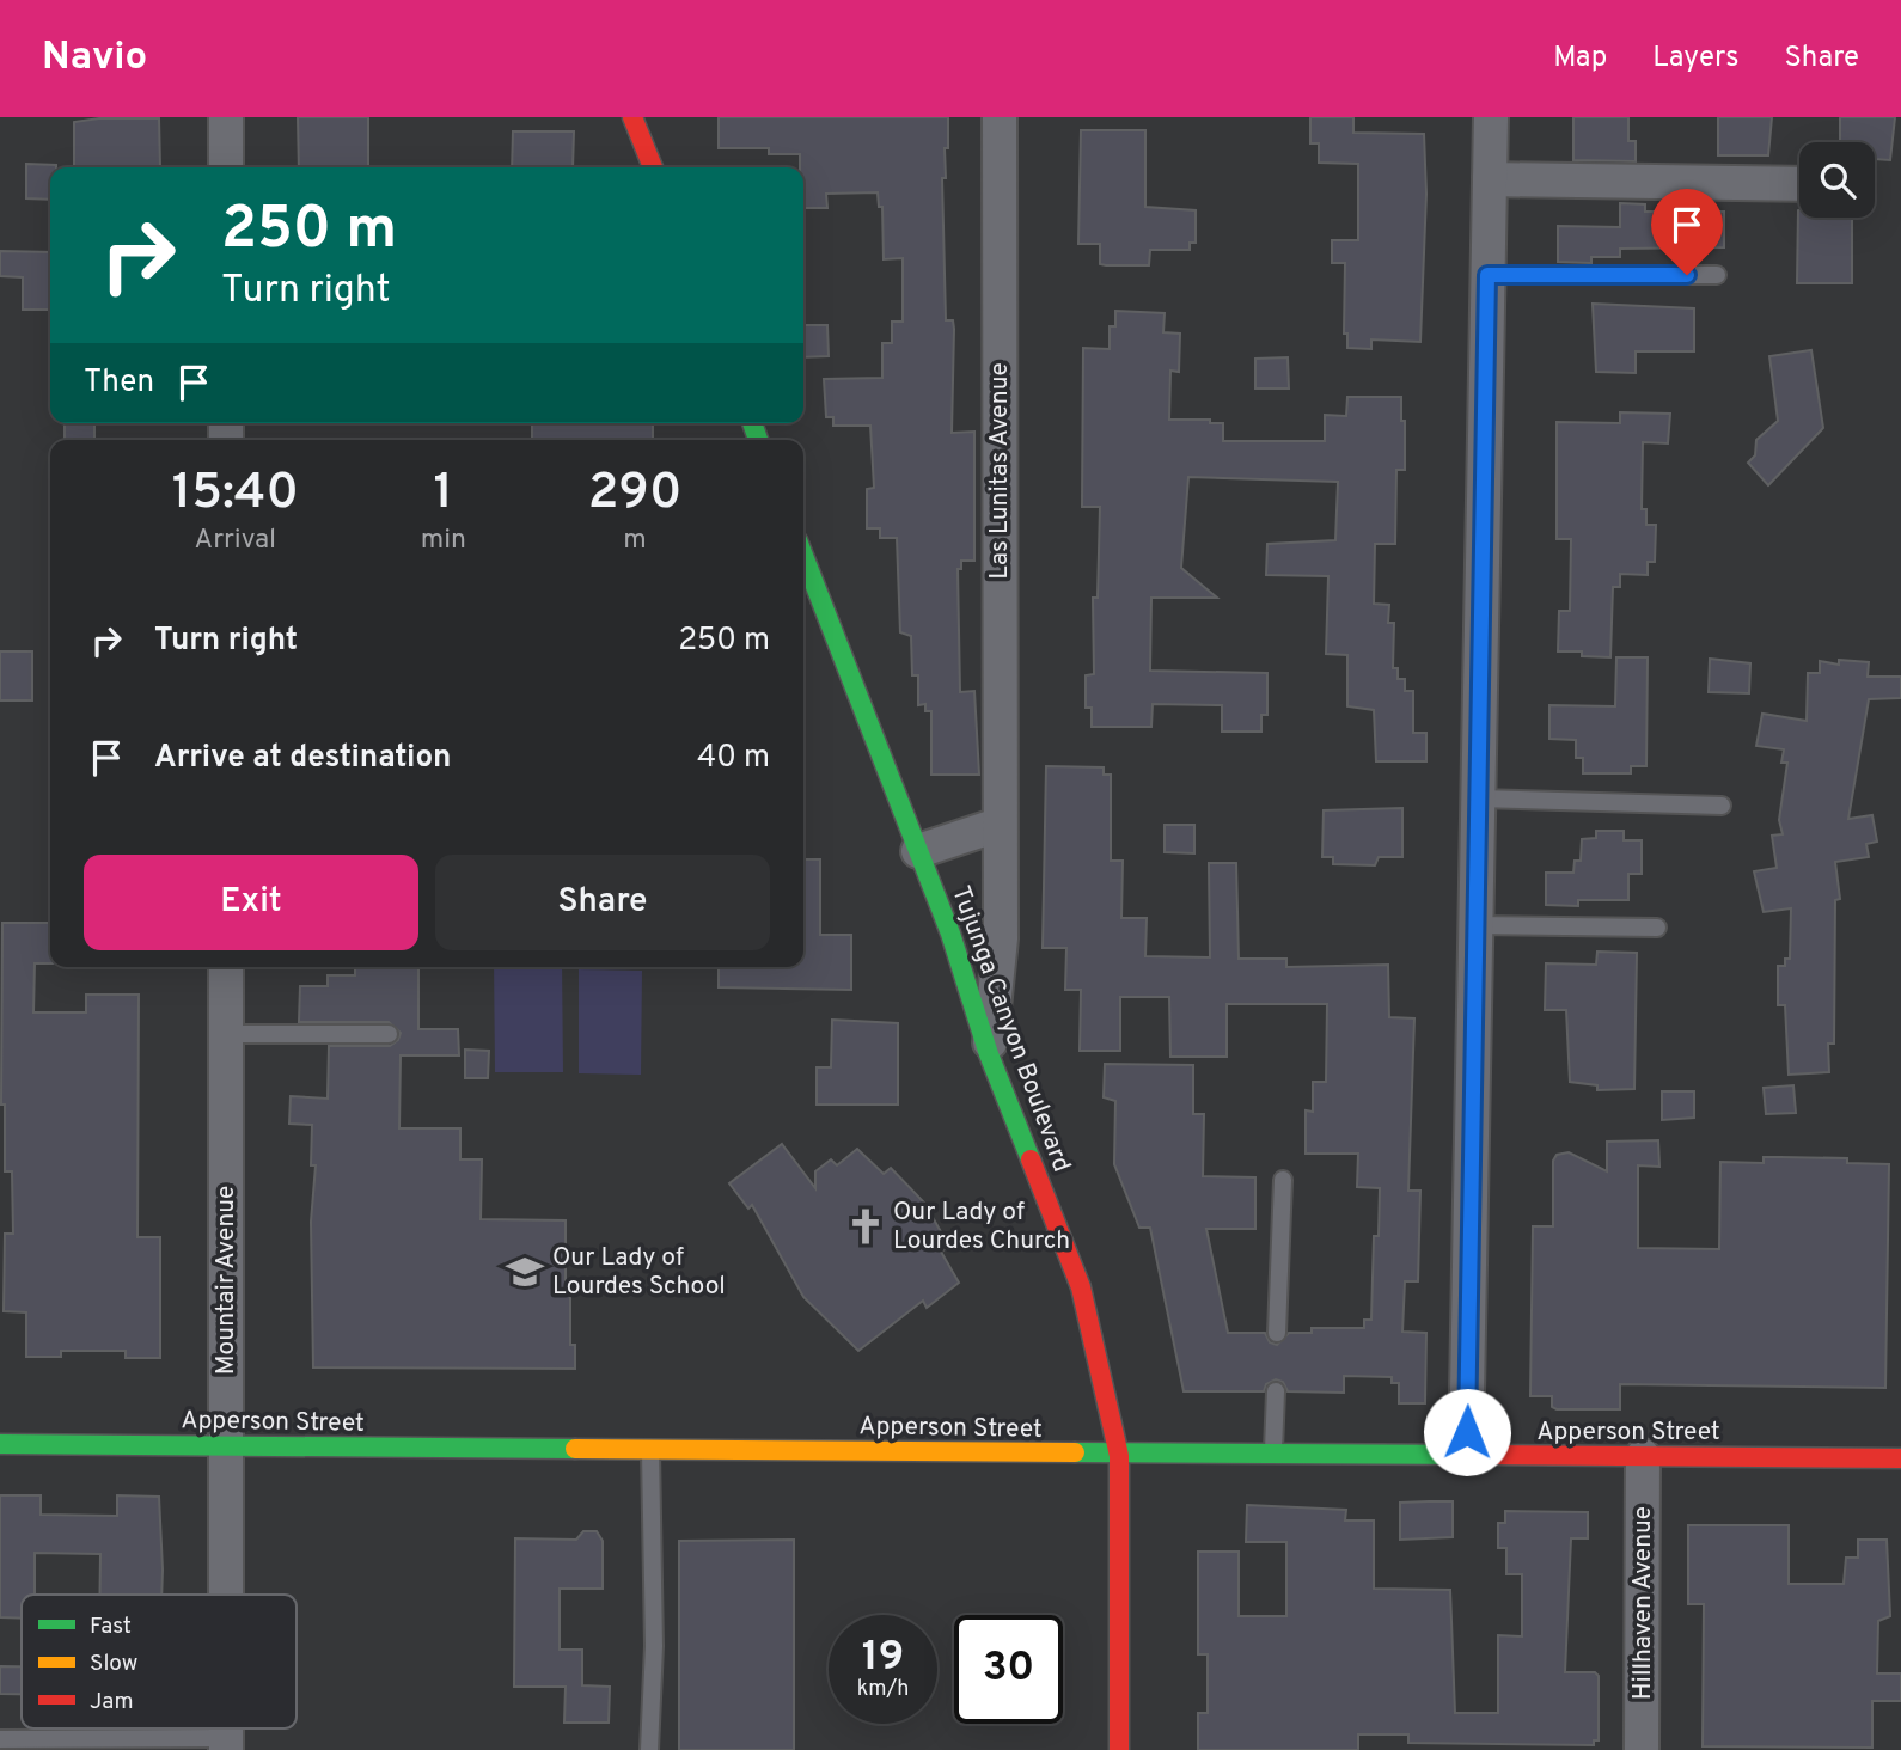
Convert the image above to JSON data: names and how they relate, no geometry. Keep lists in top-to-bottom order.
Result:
{
  "streets": {
    "street": [
      "Las Lunitas Avenue",
      "Tujunga Canyon Boulevard",
      "Mountair Avenue",
      "Apperson Street",
      "Hillhaven Avenue"
    ]
  },
  "crossings": [
    ["Las Lunitas Avenue", "Tujunga Canyon Boulevard"],
    ["Tujunga Canyon Boulevard", "Apperson Street"],
    ["Mountair Avenue", "Apperson Street"],
    ["Apperson Street", "Hillhaven Avenue"]
  ],
  "places": {
    "church": ["Our Lady of Lourdes Church"],
    "school or university": ["Our Lady of Lourdes School"]
  },
  "legend": ["Fast", "Slow", "Jam"],
  "page": {
    "header": "Navio",
    "nav": ["Map", "Layers", "Share"],
    "turn": ["250 m", "Turn right"],
    "then": "Then",
    "eta": [
      "15:40",
      "Arrival",
      "1",
      "min",
      "290",
      "m"
    ],
    "list": [
      {
        "name": "Turn right",
        "value": "250 m"
      },
      {
        "name": "Arrive at destination",
        "value": "40 m"
      }
    ],
    "buttons": ["Exit", "Share"],
    "speed": "19 km/h",
    "limit": "30"
  }
}
